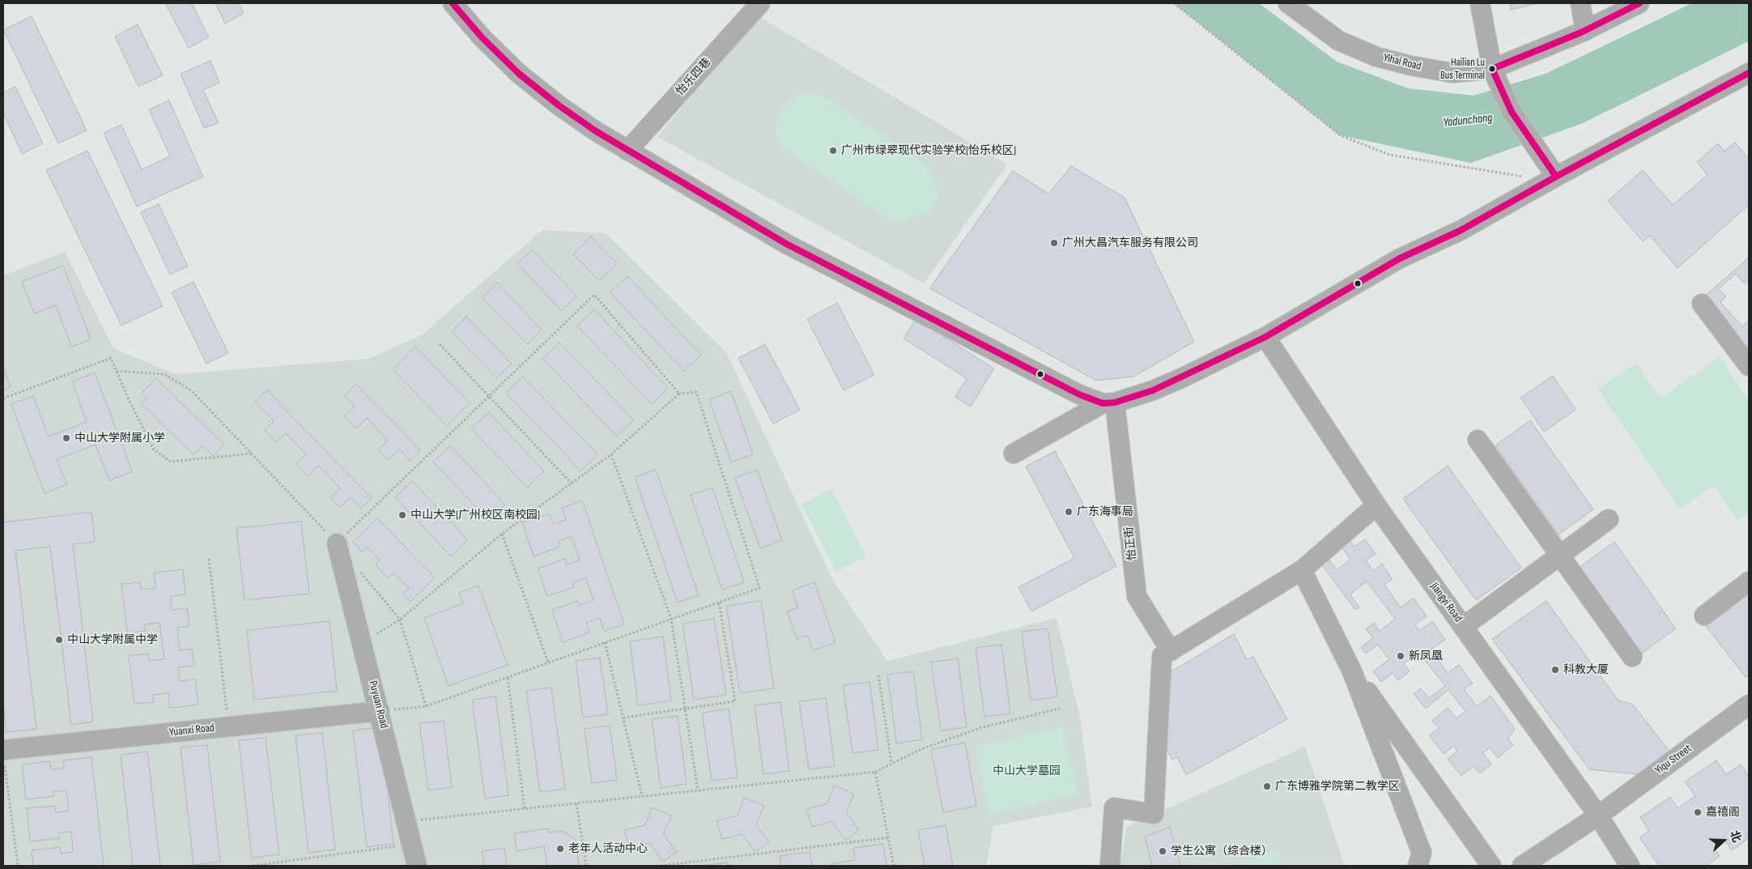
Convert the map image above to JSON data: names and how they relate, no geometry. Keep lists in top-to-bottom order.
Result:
{
  "streets": {
    "street": [
      "Yihai Road",
      "怡乐四巷",
      "怡正街",
      "Jiangyi Road",
      "Puyuan Road",
      "Yuanxi Road",
      "Yiqu Street"
    ]
  },
  "crossings": [
    ["Jiangyi Road", "Yiqu Street"],
    ["Puyuan Road", "Yuanxi Road"]
  ],
  "water": ["Yadunchong"],
  "parks": ["中山大学墓园"],
  "places": [
    "Hailian Lu Bus Terminal",
    "广州市绿翠现代实验学校(怡乐校区)",
    "广州大昌汽车服务有限公司",
    "中山大学附属小学",
    "广东海事局",
    "中山大学(广州校区南校园)",
    "中山大学附属中学",
    "新凤凰",
    "科教大厦",
    "广东博雅学院第二教学区",
    "嘉禧阁",
    "老年人活动中心",
    "学生公寓（综合楼）"
  ],
  "north": "right"
}
